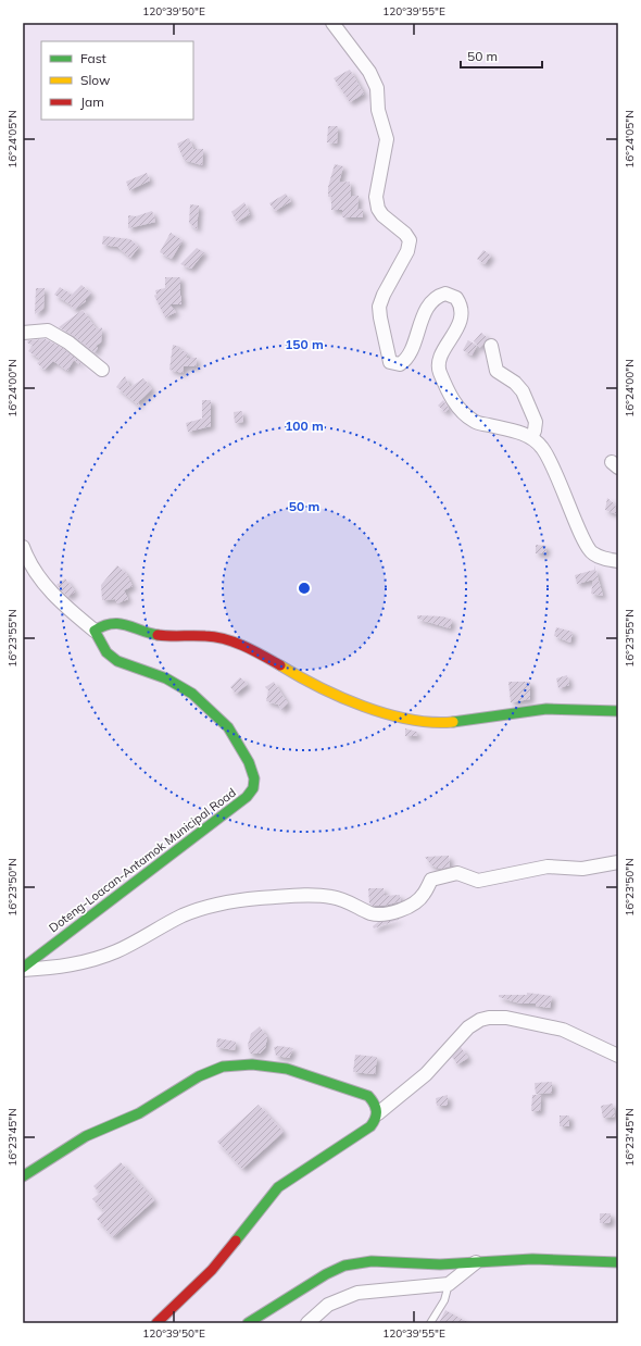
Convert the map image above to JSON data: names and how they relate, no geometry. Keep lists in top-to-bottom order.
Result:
{
  "streets": {
    "street": ["Doteng-Loacan-Antamok Municipal Road"]
  },
  "legend": ["Fast", "Slow", "Jam"],
  "scale_bar": "50 m",
  "coordinates": [
    "120°39'50\"E",
    "120°39'55\"E",
    "16°24'05\"N",
    "16°24'00\"N",
    "16°23'55\"N",
    "16°23'50\"N",
    "16°23'45\"N"
  ],
  "rings": ["150 m", "100 m", "50 m"]
}
